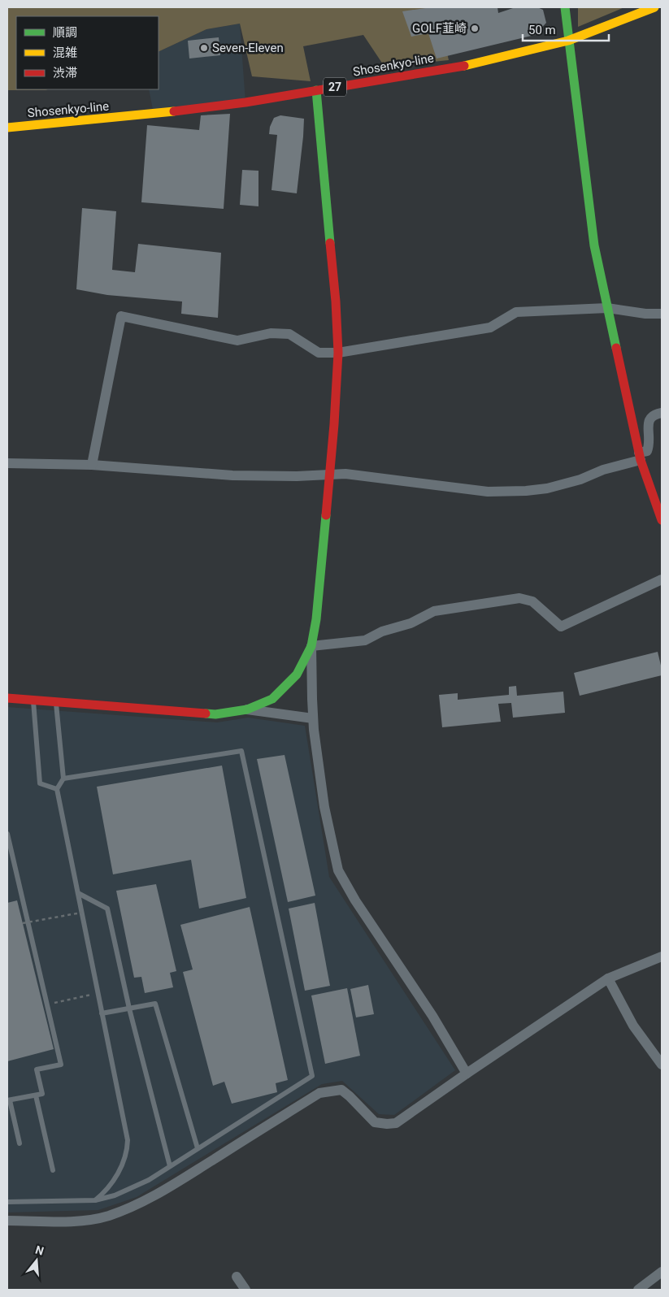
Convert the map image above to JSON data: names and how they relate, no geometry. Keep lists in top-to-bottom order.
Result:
{
  "streets": {
    "street": ["Shosenkyo-line", "27"]
  },
  "places": ["GOLF韮崎", "Seven-Eleven"],
  "legend": ["順調", "混雑", "渋滞"],
  "scale_bar": "50 m",
  "north": "top"
}
